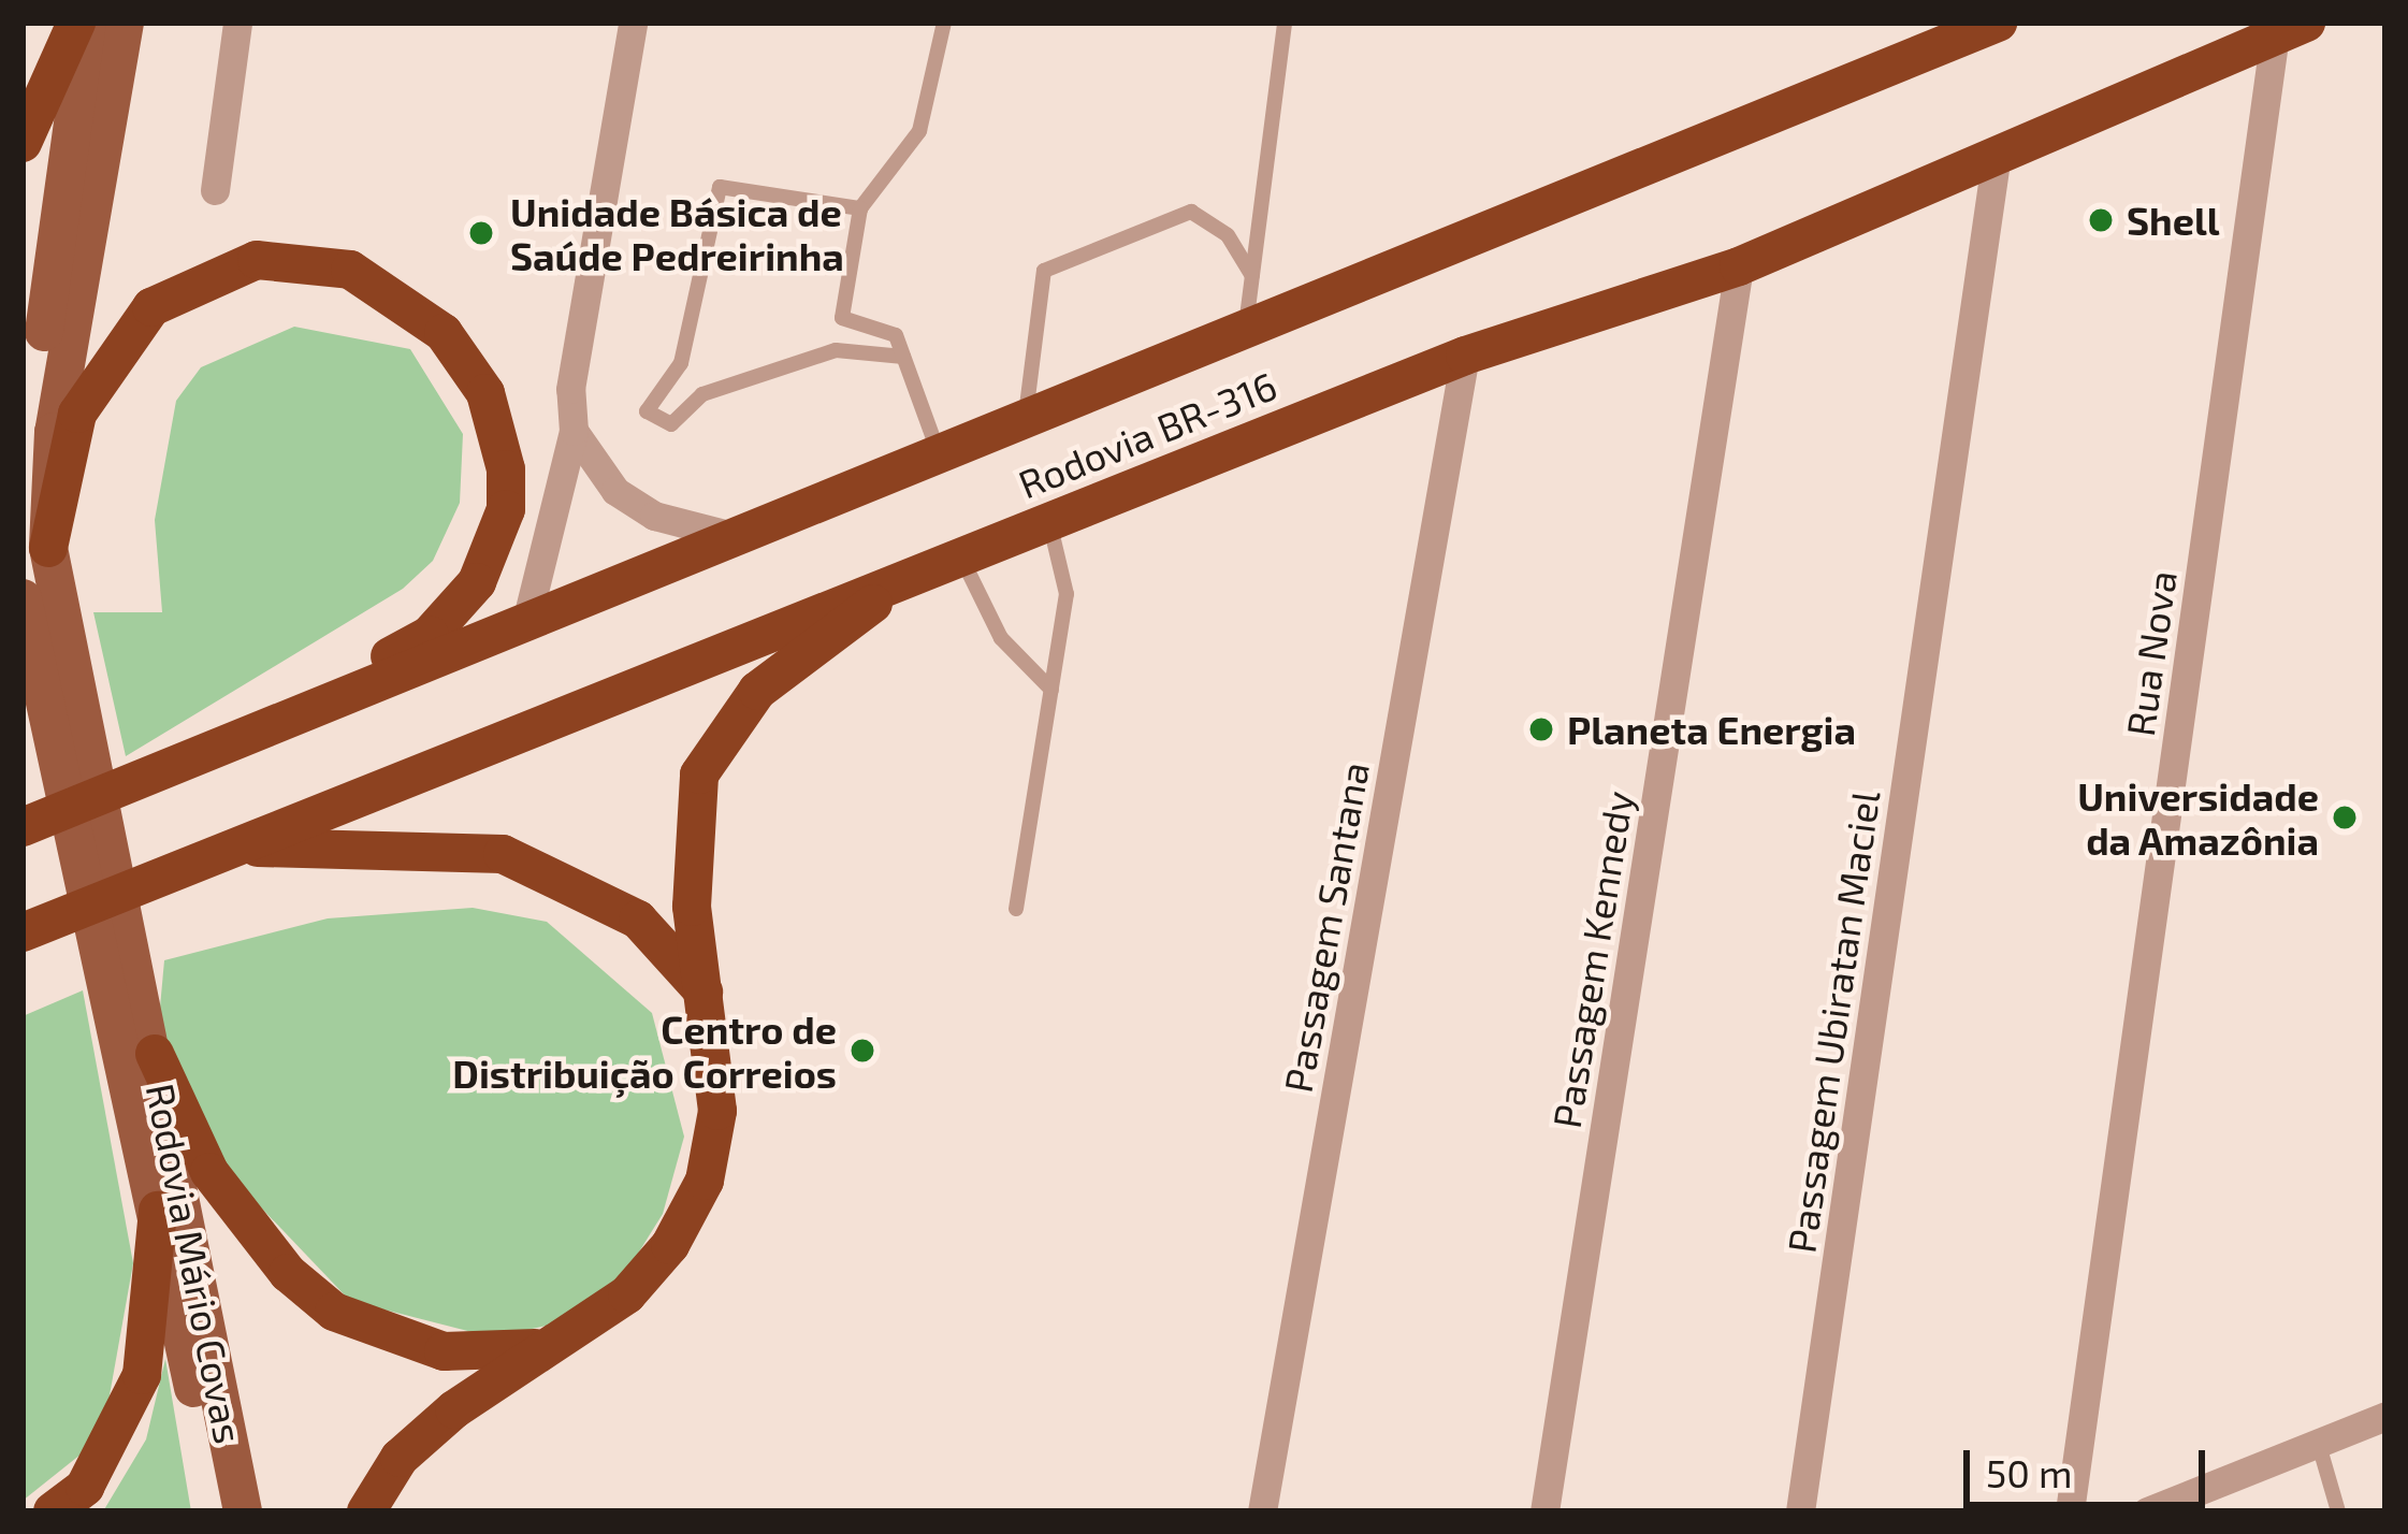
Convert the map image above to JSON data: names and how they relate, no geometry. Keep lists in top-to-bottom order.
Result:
{
  "streets": {
    "highway": ["Rodovia BR-316"],
    "main road": ["Rodovia Mário Covas"],
    "street": [
      "Rua Nova",
      "Passagem Santana",
      "Passagem Kennedy",
      "Passagem Ubiratan Maciel"
    ]
  },
  "crossings": [
    ["Rodovia BR-316", "Rua Nova"],
    ["Rodovia BR-316", "Passagem Santana"],
    ["Rodovia BR-316", "Passagem Kennedy"],
    ["Rodovia BR-316", "Passagem Ubiratan Maciel"]
  ],
  "places": [
    "Shell",
    "Unidade Básica de Saúde Pedreirinha",
    "Planeta Energia",
    "Universidade da Amazônia",
    "Centro de Distribuição Correios"
  ],
  "scale_bar": "50 m"
}
